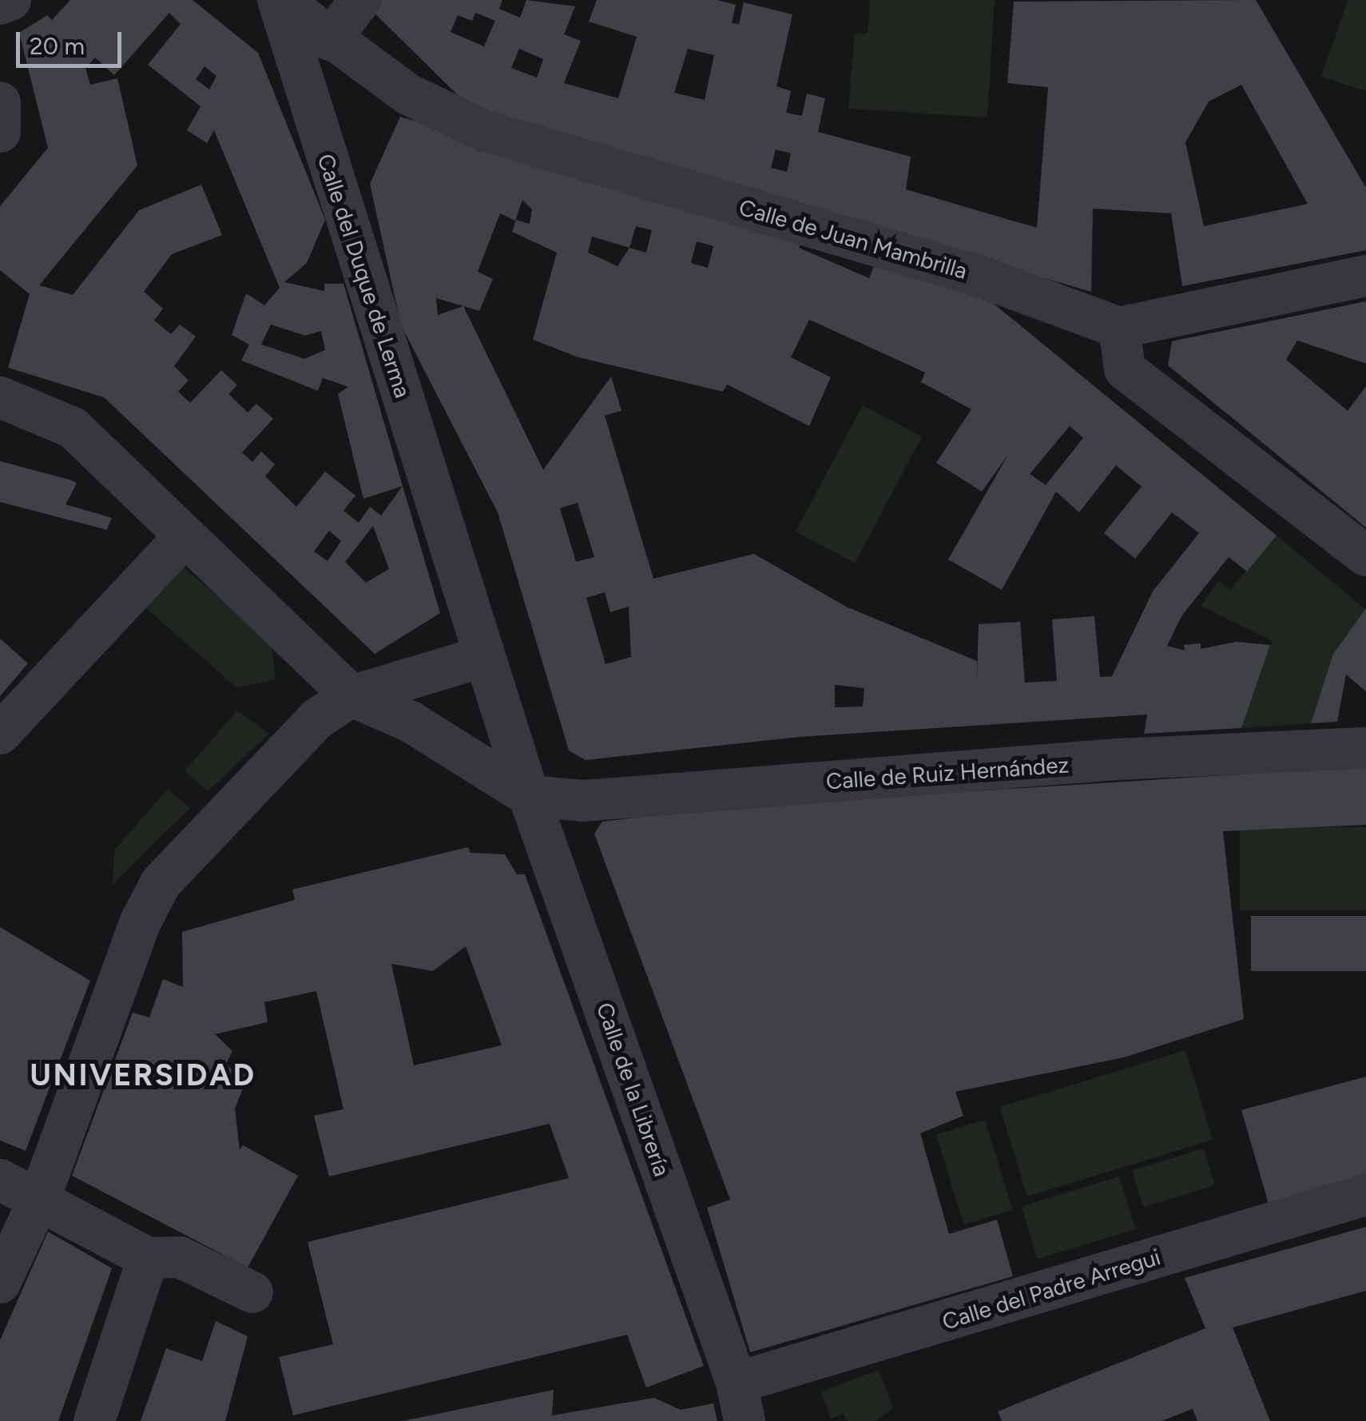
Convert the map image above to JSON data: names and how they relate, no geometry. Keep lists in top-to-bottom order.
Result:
{
  "streets": {
    "street": [
      "Calle de Juan Mambrilla",
      "Calle del Duque de Lerma",
      "Calle de Ruiz Hernández",
      "Calle de la Librería",
      "Calle del Padre Arregui"
    ]
  },
  "crossings": [
    ["Calle de Juan Mambrilla", "Calle del Duque de Lerma"],
    ["Calle del Duque de Lerma", "Calle de la Librería"],
    ["Calle de Ruiz Hernández", "Calle de la Librería"],
    ["Calle de la Librería", "Calle del Padre Arregui"]
  ],
  "districts": ["UNIVERSIDAD"],
  "scale_bar": "20 m"
}
